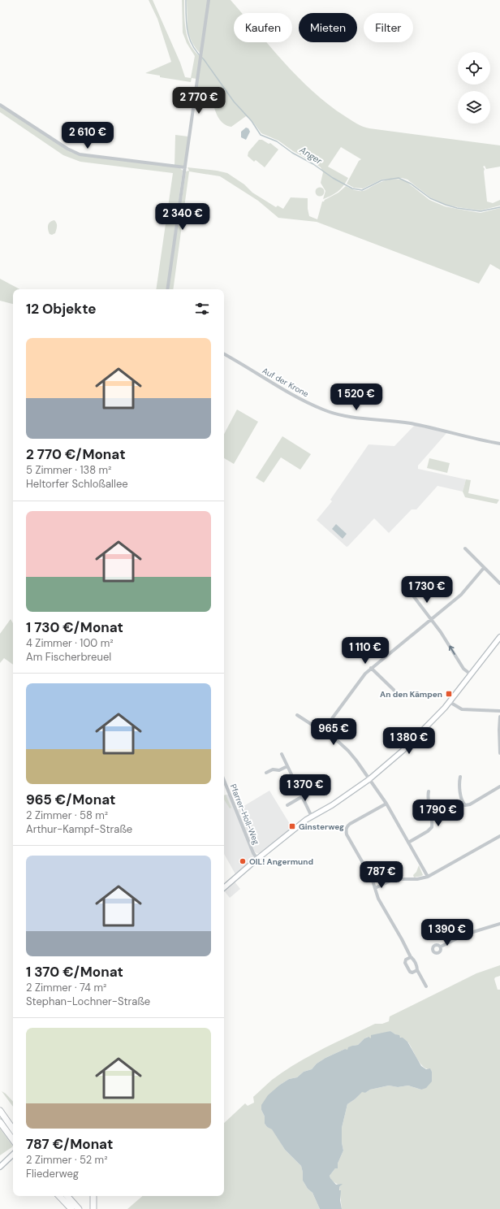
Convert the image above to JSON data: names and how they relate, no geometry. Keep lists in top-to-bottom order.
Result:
{
  "streets": {
    "street": ["Auf der Krone", "Pfarrer-Holl-Weg"]
  },
  "water": ["Anger"],
  "places": {
    "transit": ["An den Kämpen", "Ginsterweg"],
    "other": ["OIL! Angermund"]
  },
  "page": {
    "chip": ["Kaufen", "Mieten", "Filter"],
    "price": [
      "2 770 €",
      "2 610 €",
      "2 340 €",
      "1 520 €",
      "1 730 €",
      "1 110 €",
      "965 €",
      "1 380 €",
      "1 370 €",
      "1 790 €",
      "787 €",
      "1 390 €"
    ],
    "heading": "12 Objekte",
    "list": [
      {
        "name": "2 770 €/Monat",
        "note": "5 Zimmer · 138 m² · Heltorfer Schloßallee"
      },
      {
        "name": "1 730 €/Monat",
        "note": "4 Zimmer · 100 m² · Am Fischerbreuel"
      },
      {
        "name": "965 €/Monat",
        "note": "2 Zimmer · 58 m² · Arthur-Kampf-Straße"
      },
      {
        "name": "1 370 €/Monat",
        "note": "2 Zimmer · 74 m² · Stephan-Lochner-Straße"
      },
      {
        "name": "787 €/Monat",
        "note": "2 Zimmer · 52 m² · Fliederweg"
      }
    ]
  }
}
